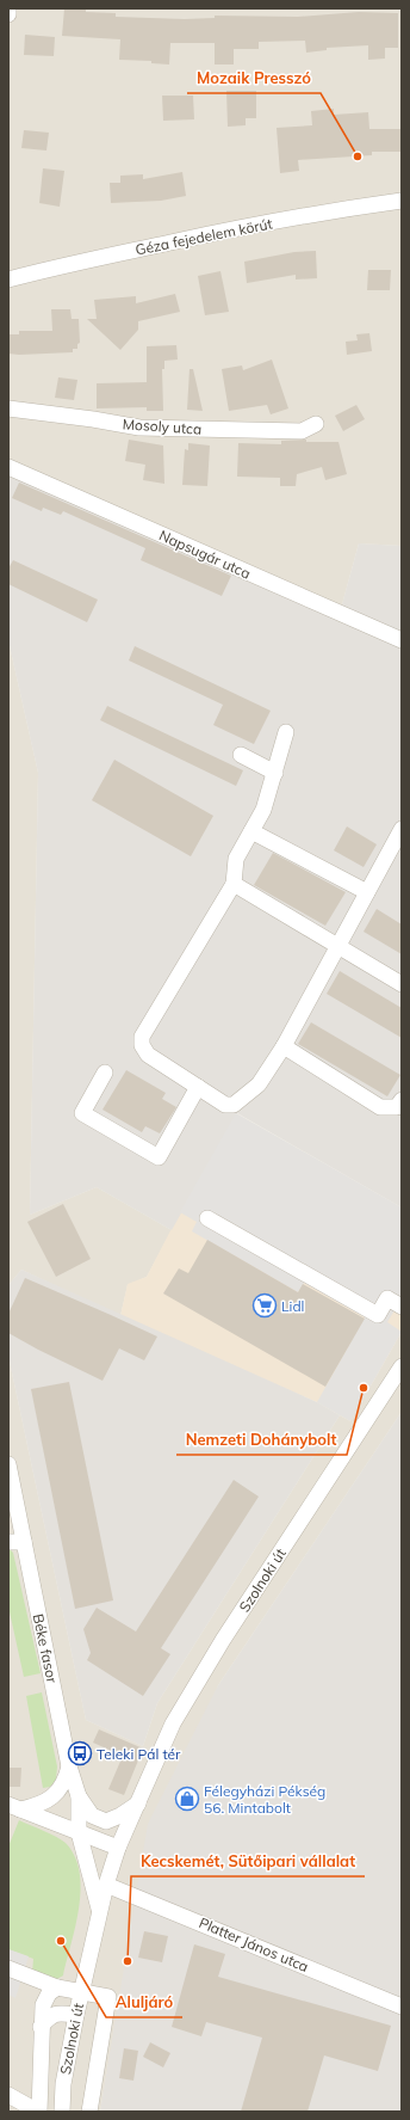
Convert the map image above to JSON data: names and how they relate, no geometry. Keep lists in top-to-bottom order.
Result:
{
  "streets": {
    "street": [
      "Géza fejedelem körút",
      "Mosoly utca",
      "Napsugár utca",
      "Szolnoki út",
      "Béke fasor",
      "Platter János utca"
    ]
  },
  "crossings": [
    ["Szolnoki út", "Béke fasor"],
    ["Szolnoki út", "Platter János utca"]
  ],
  "places": {
    "other": [
      "Mozaik Presszó",
      "Nemzeti Dohánybolt",
      "Aluljáró",
      "Kecskemét, Sütőipari vállalat"
    ],
    "supermarket": ["Lidl"],
    "bus stop": ["Teleki Pál tér"],
    "shop": ["Félegyházi Pékség 56. Mintabolt"]
  }
}
